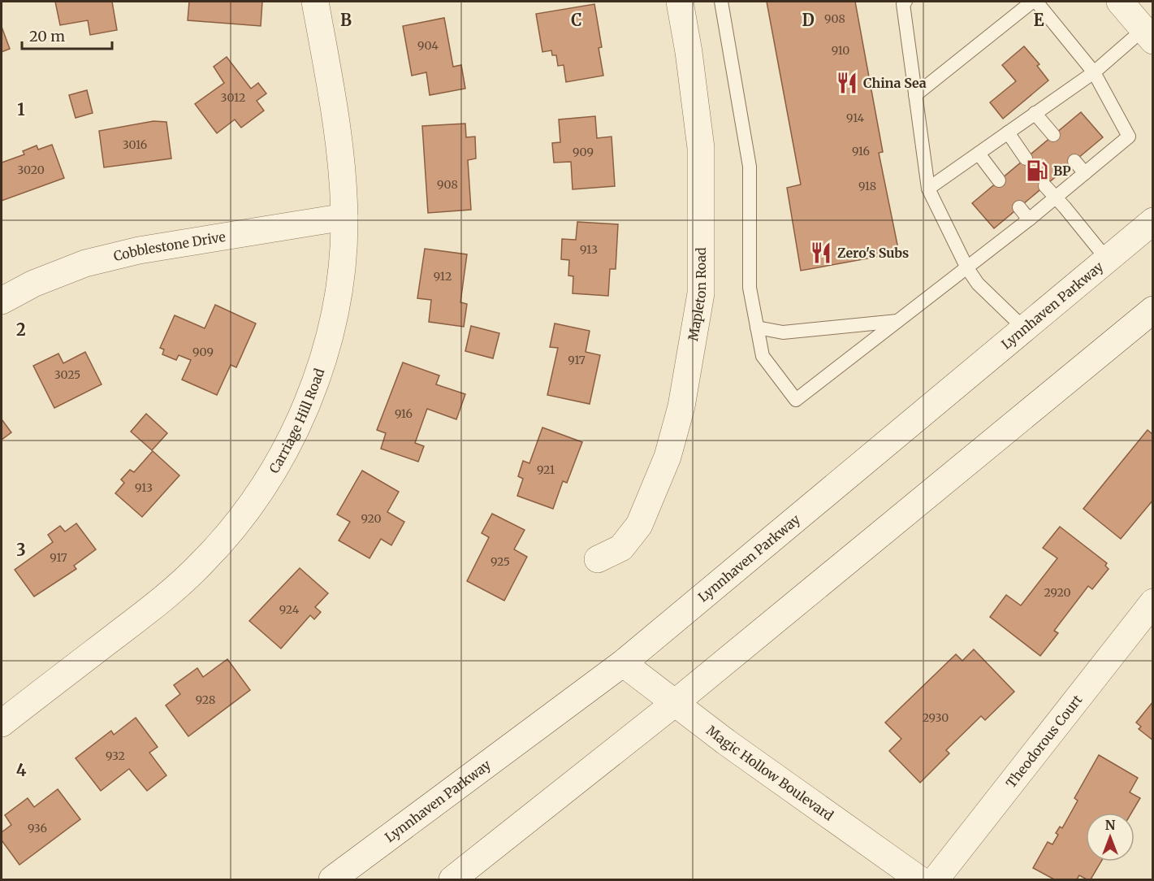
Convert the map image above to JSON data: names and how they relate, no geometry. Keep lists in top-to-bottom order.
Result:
{
  "streets": {
    "street": [
      "Cobblestone Drive",
      "Mapleton Road",
      "Lynnhaven Parkway",
      "Carriage Hill Road",
      "Theodorous Court",
      "Magic Hollow Boulevard"
    ]
  },
  "crossings": [
    ["Cobblestone Drive", "Carriage Hill Road"],
    ["Lynnhaven Parkway", "Magic Hollow Boulevard"]
  ],
  "places": {
    "restaurant": ["China Sea", "Zero's Subs"],
    "fuel station": ["BP"]
  },
  "house_numbers": [
    "908",
    "904",
    "910",
    "3012",
    "914",
    "3016",
    "916",
    "909",
    "3020",
    "908",
    "918",
    "913",
    "912",
    "909",
    "917",
    "3025",
    "916",
    "921",
    "913",
    "920",
    "917",
    "925",
    "2920",
    "924",
    "928",
    "2930",
    "932",
    "936"
  ],
  "scale_bar": "20 m",
  "north": "top",
  "grid": {
    "columns": [
      "B",
      "C",
      "D",
      "E"
    ],
    "rows": [
      "1",
      "2",
      "3",
      "4"
    ]
  }
}
